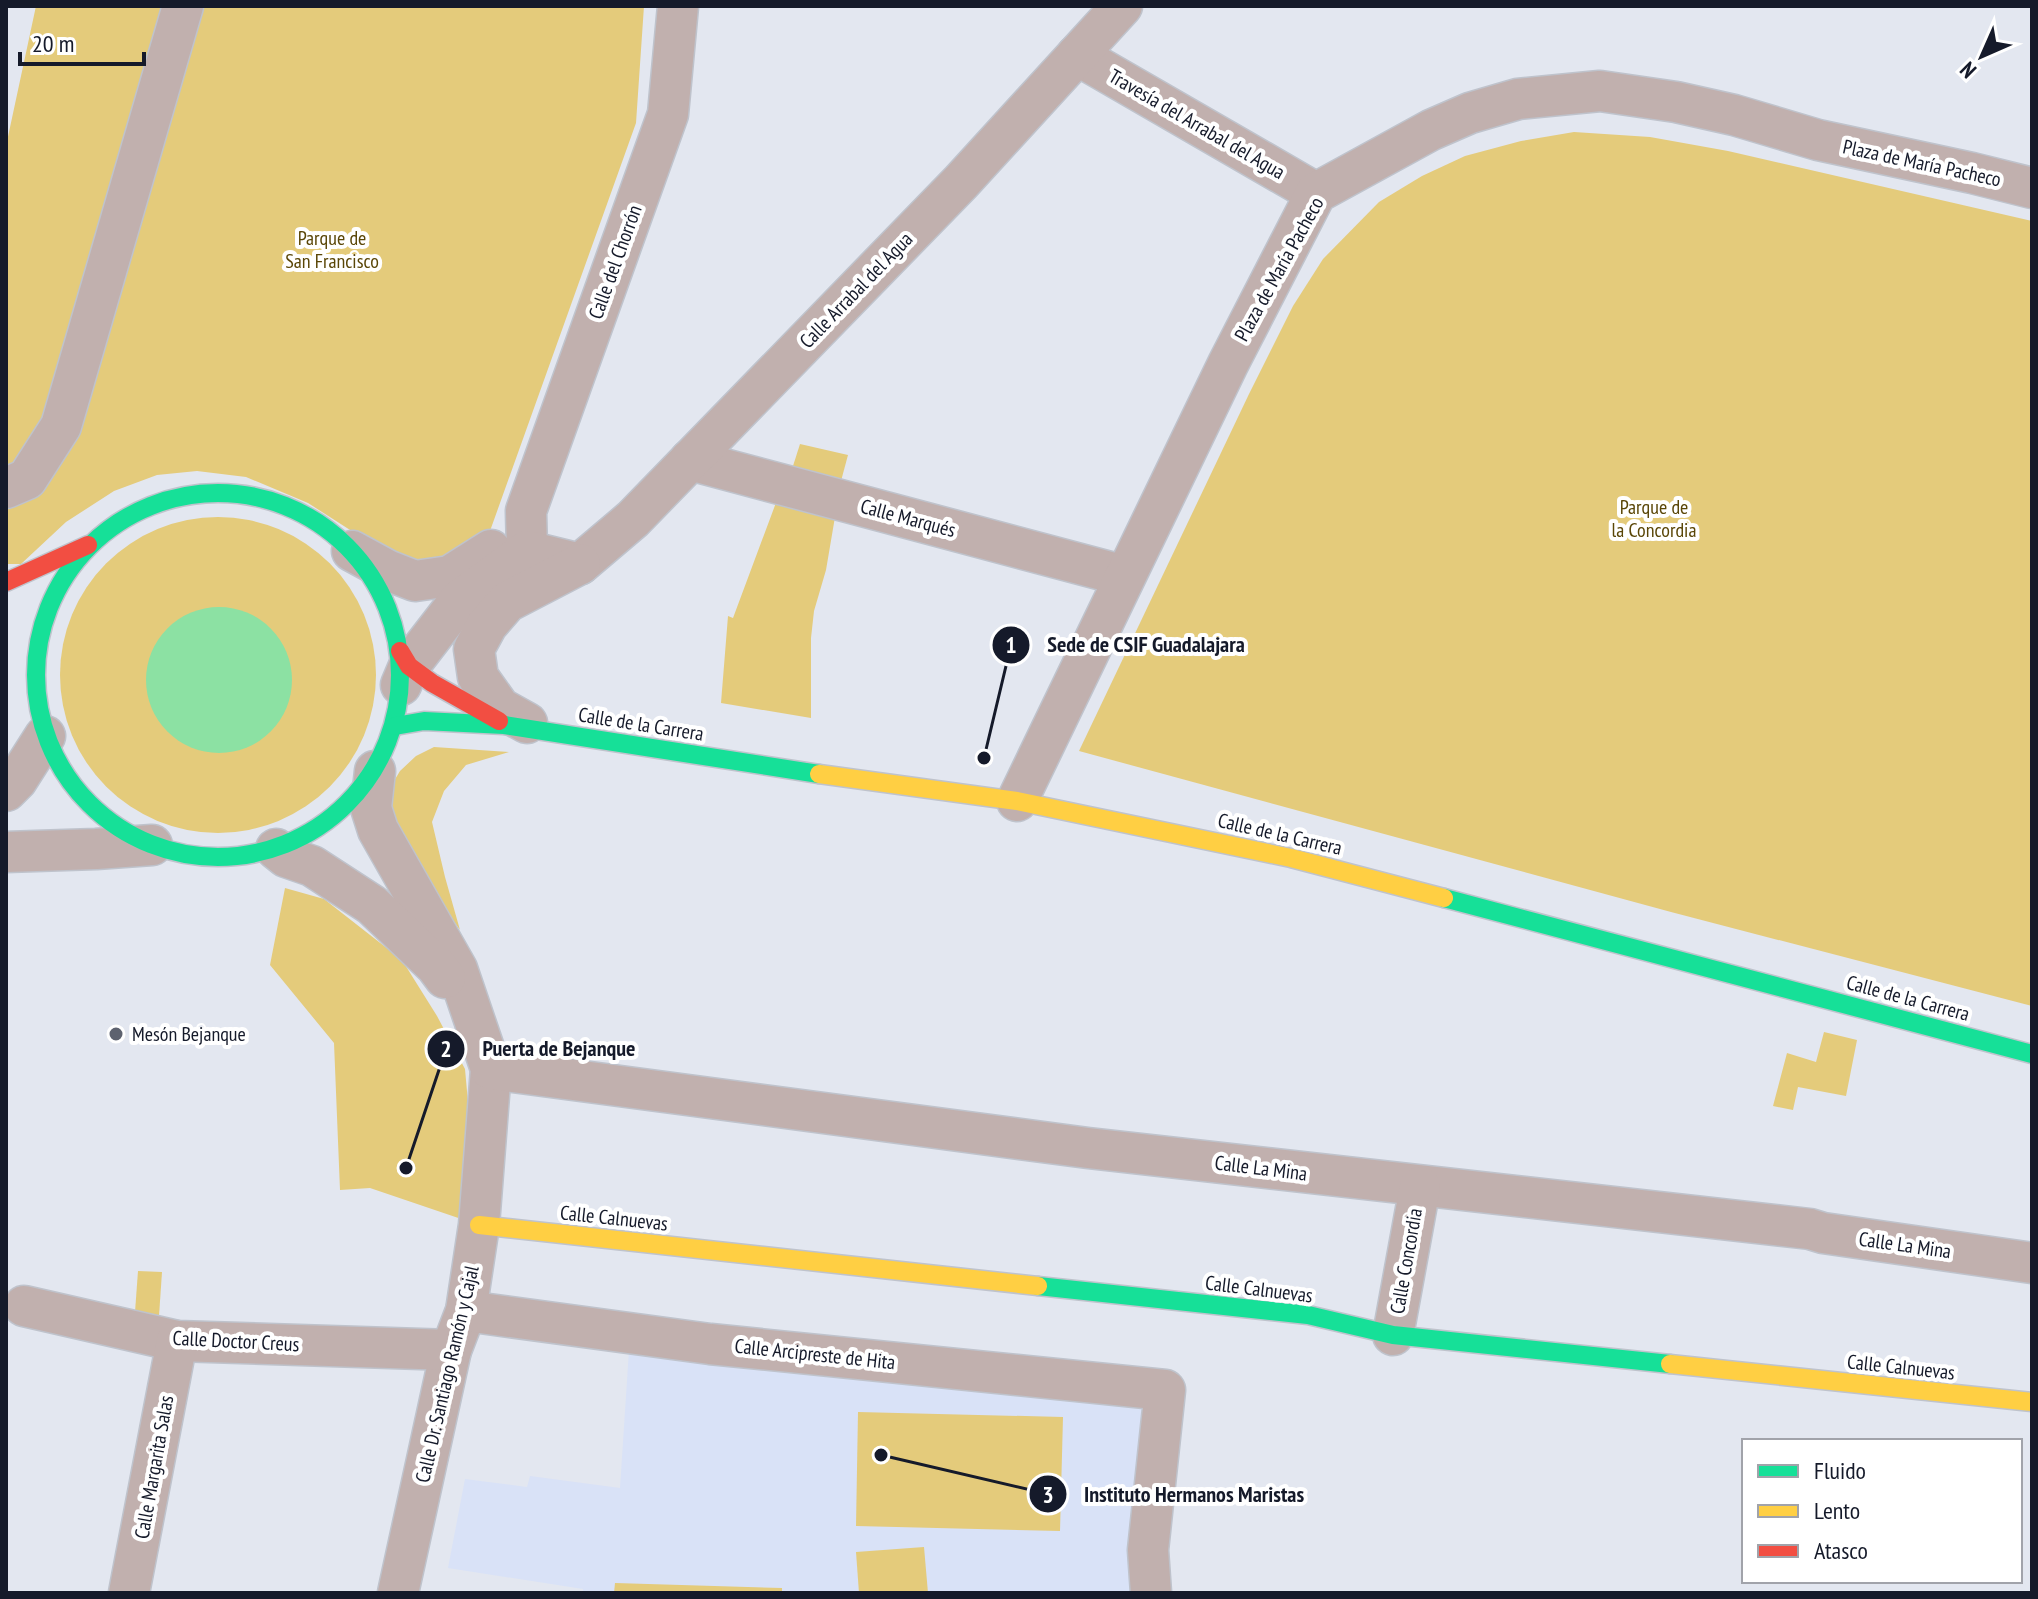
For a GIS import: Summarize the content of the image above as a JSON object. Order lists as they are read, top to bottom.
{
  "streets": {
    "street": [
      "Travesía del Arrabal del Agua",
      "Plaza de María Pacheco",
      "Calle del Chorrón",
      "Calle Arrabal del Agua",
      "Calle Marqués",
      "Calle de la Carrera",
      "Calle La Mina",
      "Calle Calnuevas",
      "Calle Concordia",
      "Calle Doctor Creus",
      "Calle Arcipreste de Hita",
      "Calle Dr. Santiago Ramón y Cajal",
      "Calle Margarita Salas"
    ]
  },
  "crossings": [
    ["Travesía del Arrabal del Agua", "Plaza de María Pacheco"],
    ["Travesía del Arrabal del Agua", "Calle Arrabal del Agua"],
    ["Plaza de María Pacheco", "Calle Marqués"],
    ["Plaza de María Pacheco", "Calle de la Carrera"],
    ["Calle Arrabal del Agua", "Calle Marqués"],
    ["Calle Arrabal del Agua", "Calle de la Carrera"],
    ["Calle La Mina", "Calle Concordia"],
    ["Calle La Mina", "Calle Dr. Santiago Ramón y Cajal"],
    ["Calle Calnuevas", "Calle Concordia"],
    ["Calle Calnuevas", "Calle Dr. Santiago Ramón y Cajal"],
    ["Calle Doctor Creus", "Calle Dr. Santiago Ramón y Cajal"],
    ["Calle Doctor Creus", "Calle Margarita Salas"],
    ["Calle Arcipreste de Hita", "Calle Dr. Santiago Ramón y Cajal"]
  ],
  "parks": ["Parque de San Francisco", "Parque de la Concordia"],
  "places": [
    "Sede de CSIF Guadalajara",
    "Mesón Bejanque",
    "Puerta de Bejanque",
    "Instituto Hermanos Maristas"
  ],
  "legend": ["Fluido", "Lento", "Atasco"],
  "scale_bar": "20 m",
  "north": "bottom left"
}
